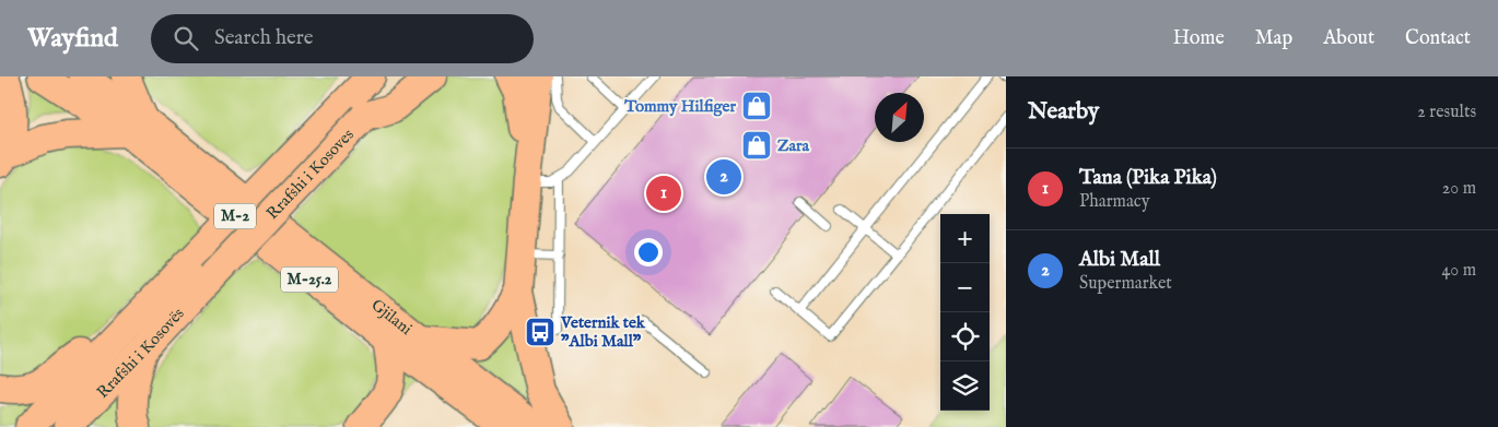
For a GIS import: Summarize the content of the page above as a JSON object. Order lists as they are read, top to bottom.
{
  "streets": {
    "highway": ["Rrafshi i Kosoves", "M-2", "Rrafshi i Kosovës"],
    "main road": ["M-25.2", "Gjilani"]
  },
  "crossings": [
    ["Rrafshi i Kosoves", "M-2"],
    ["Rrafshi i Kosoves", "M-25.2"],
    ["Rrafshi i Kosoves", "Gjilani"],
    ["Rrafshi i Kosoves", "Rrafshi i Kosovës"],
    ["M-25.2", "Gjilani"]
  ],
  "places": {
    "shop": ["Tommy Hilfiger", "Zara"],
    "bus stop": ["Veternik tek \"Albi Mall\""]
  },
  "north": "top right",
  "page": {
    "header": "Wayfind",
    "search": "Search here",
    "nav": [
      "Home",
      "Map",
      "About",
      "Contact"
    ],
    "heading": ["Nearby", "2 results"],
    "list": [
      {
        "mark": "1",
        "name": "Tana (Pika Pika)",
        "note": "Pharmacy",
        "value": "20 m"
      },
      {
        "mark": "2",
        "name": "Albi Mall",
        "note": "Supermarket",
        "value": "40 m"
      }
    ],
    "pins": ["2", "1"],
    "map_buttons": ["+", "−"]
  }
}
